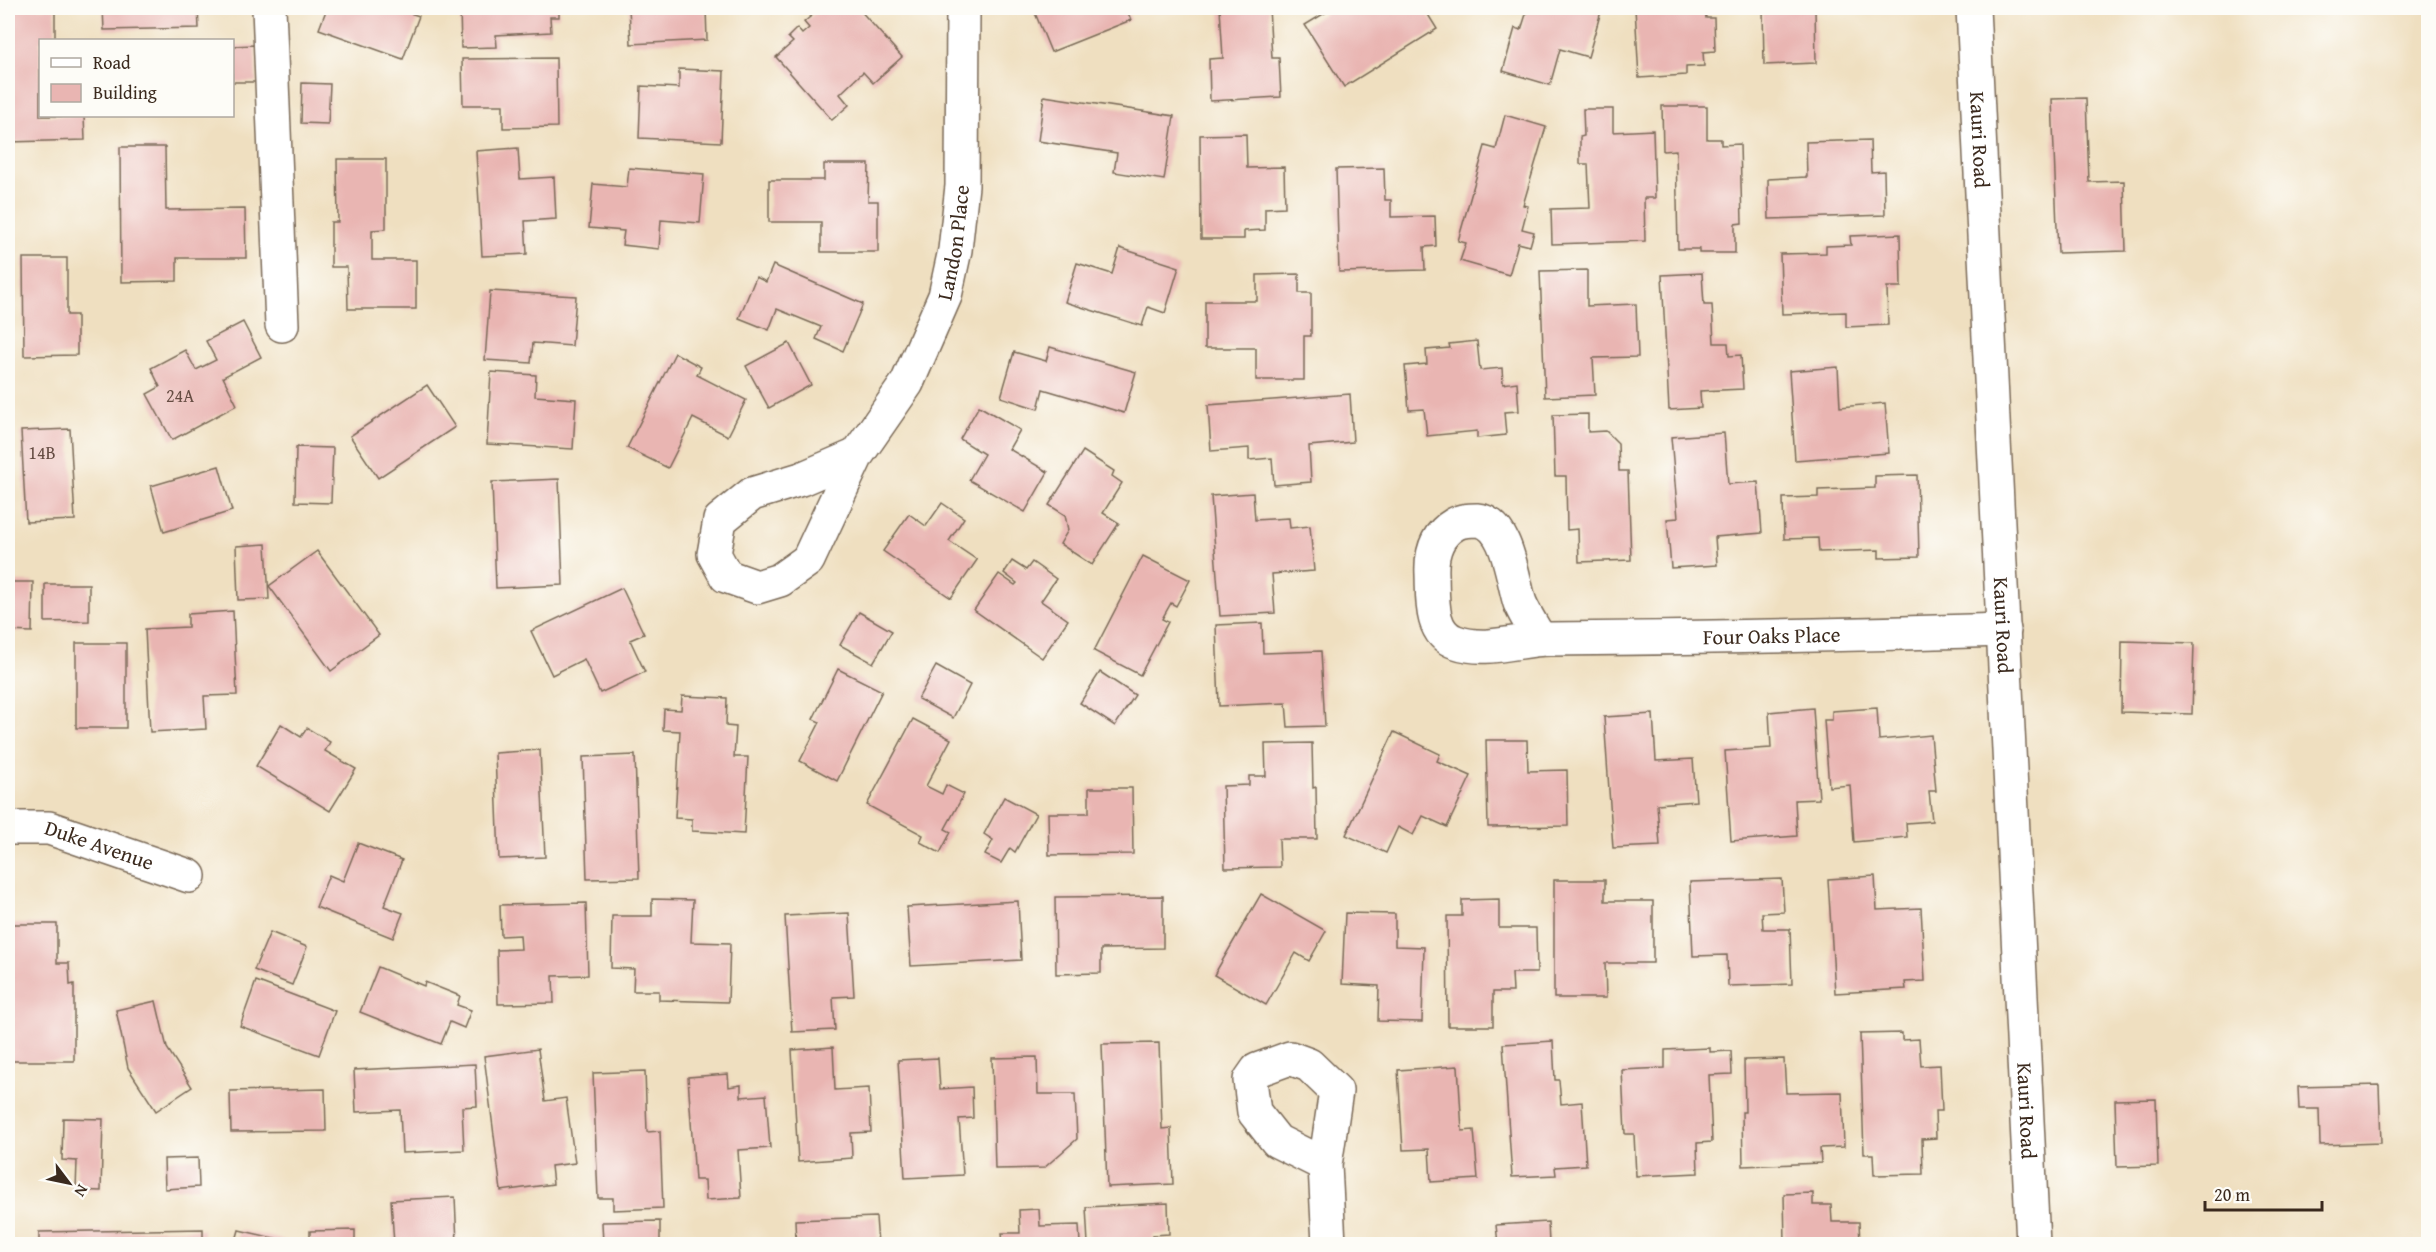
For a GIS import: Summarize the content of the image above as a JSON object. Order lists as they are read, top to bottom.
{
  "streets": {
    "street": [
      "Kauri Road",
      "Landon Place",
      "Four Oaks Place",
      "Duke Avenue"
    ]
  },
  "crossings": [
    ["Kauri Road", "Four Oaks Place"]
  ],
  "house_numbers": ["24A", "14B"],
  "legend": ["Road", "Building"],
  "scale_bar": "20 m",
  "north": "bottom right"
}
